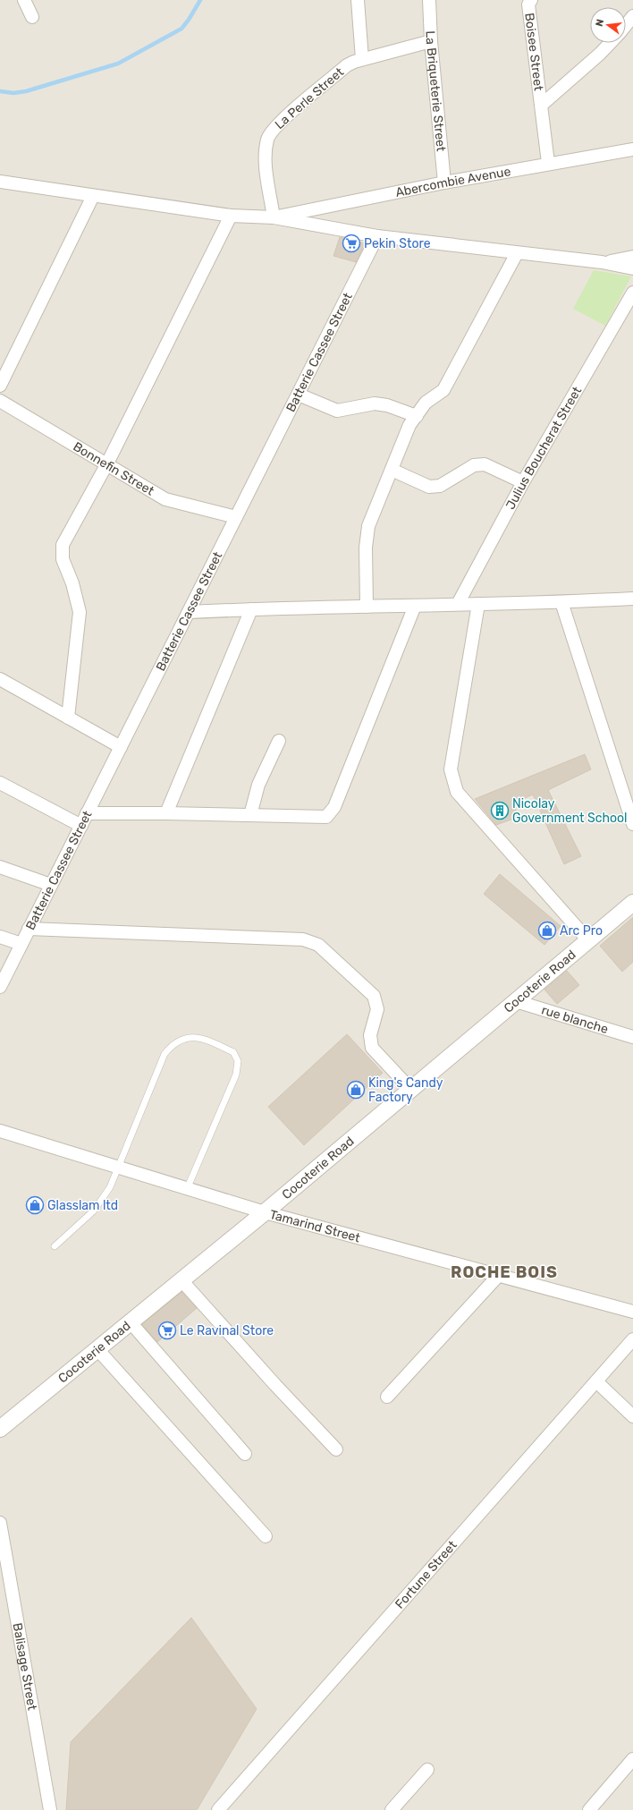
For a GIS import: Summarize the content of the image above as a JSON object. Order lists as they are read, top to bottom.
{
  "streets": {
    "street": [
      "Boisee Street",
      "La Briqueterie Street",
      "La Perle Street",
      "Abercombie Avenue",
      "Batterie Cassee Street",
      "Julius Boucherat Street",
      "Bonnefin Street",
      "Cocoterie Road",
      "rue blanche",
      "Tamarind Street",
      "Fortune Street",
      "Balisage Street"
    ]
  },
  "crossings": [
    ["Boisee Street", "Abercombie Avenue"],
    ["La Briqueterie Street", "La Perle Street"],
    ["La Briqueterie Street", "Abercombie Avenue"],
    ["La Perle Street", "Abercombie Avenue"],
    ["Batterie Cassee Street", "Bonnefin Street"],
    ["Cocoterie Road", "rue blanche"],
    ["Cocoterie Road", "Tamarind Street"]
  ],
  "districts": ["ROCHE BOIS"],
  "places": {
    "supermarket": ["Pekin Store", "Le Ravinal Store"],
    "building": ["Nicolay Government School"],
    "shop": ["Arc Pro", "King's Candy Factory", "Glasslam ltd"]
  },
  "north": "left"
}
